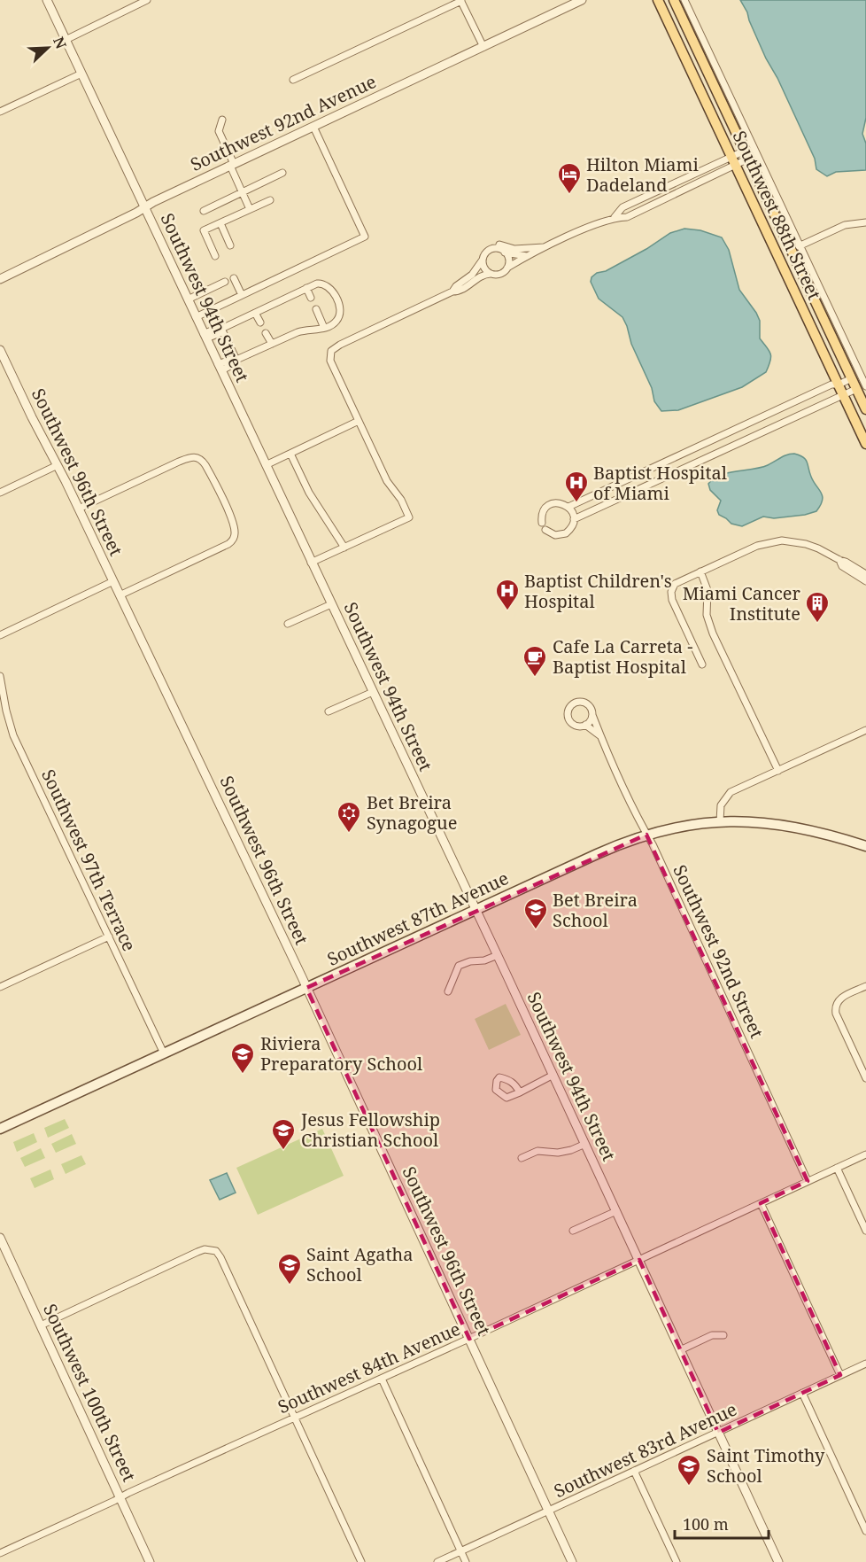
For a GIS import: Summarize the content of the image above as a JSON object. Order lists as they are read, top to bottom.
{
  "streets": {
    "main road": ["Southwest 88th Street", "Southwest 87th Avenue"],
    "street": [
      "Southwest 92nd Avenue",
      "Southwest 94th Street",
      "Southwest 96th Street",
      "Southwest 97th Terrace",
      "Southwest 92nd Street",
      "Southwest 84th Avenue",
      "Southwest 100th Street",
      "Southwest 83rd Avenue"
    ]
  },
  "crossings": [
    ["Southwest 92nd Avenue", "Southwest 94th Street"],
    ["Southwest 94th Street", "Southwest 87th Avenue"],
    ["Southwest 94th Street", "Southwest 84th Avenue"],
    ["Southwest 94th Street", "Southwest 83rd Avenue"],
    ["Southwest 96th Street", "Southwest 87th Avenue"],
    ["Southwest 96th Street", "Southwest 84th Avenue"],
    ["Southwest 96th Street", "Southwest 83rd Avenue"],
    ["Southwest 97th Terrace", "Southwest 87th Avenue"],
    ["Southwest 87th Avenue", "Southwest 92nd Street"],
    ["Southwest 92nd Street", "Southwest 84th Avenue"],
    ["Southwest 84th Avenue", "Southwest 100th Street"]
  ],
  "places": {
    "hotel": ["Hilton Miami Dadeland"],
    "hospital": ["Baptist Hospital of Miami", "Baptist Children's Hospital"],
    "building": ["Miami Cancer Institute"],
    "cafe": ["Cafe La Carreta - Baptist Hospital"],
    "synagogue": ["Bet Breira Synagogue"],
    "school or university": [
      "Bet Breira School",
      "Riviera Preparatory School",
      "Jesus Fellowship Christian School",
      "Saint Agatha School",
      "Saint Timothy School"
    ]
  },
  "scale_bar": "100 m",
  "north": "top right"
}
